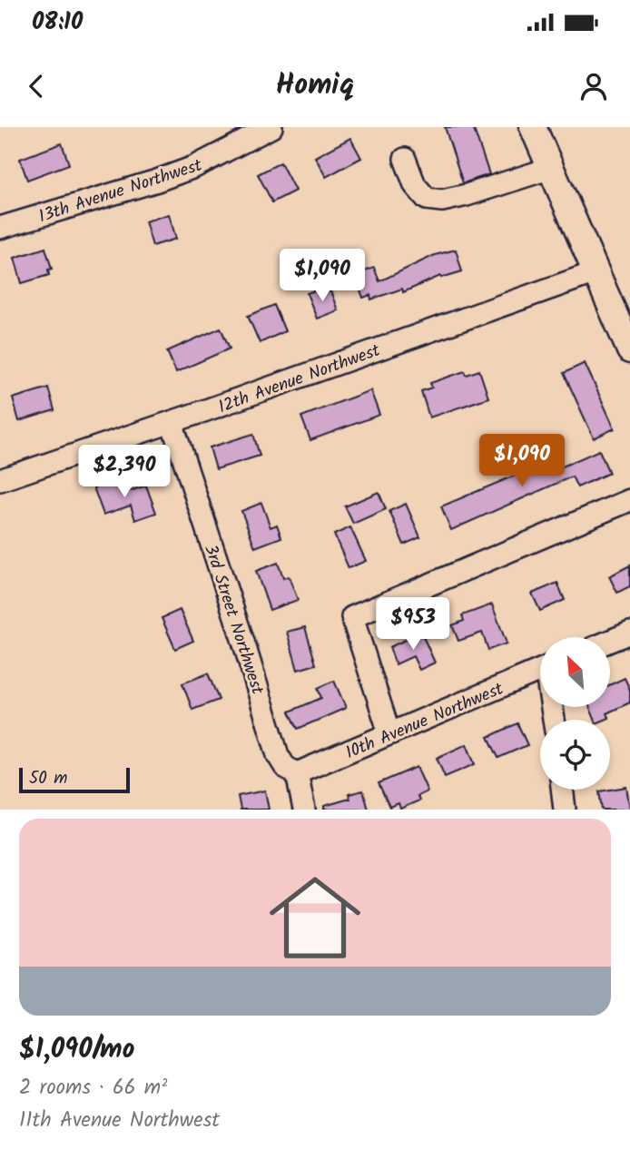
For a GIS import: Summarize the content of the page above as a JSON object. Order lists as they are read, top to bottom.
{
  "streets": {
    "street": [
      "13th Avenue Northwest",
      "12th Avenue Northwest",
      "3rd Street Northwest",
      "10th Avenue Northwest"
    ]
  },
  "crossings": [
    ["12th Avenue Northwest", "3rd Street Northwest"],
    ["3rd Street Northwest", "10th Avenue Northwest"]
  ],
  "scale_bar": "50 m",
  "north": "top left",
  "page": {
    "status": "08:10",
    "header": "Homiq",
    "price": [
      "$1,090",
      "$1,090",
      "$2,390",
      "$953"
    ],
    "scale": "50 m",
    "list": [
      {
        "name": "$1,090/mo",
        "note": "2 rooms · 66 m² · 11th Avenue Northwest"
      }
    ]
  }
}
